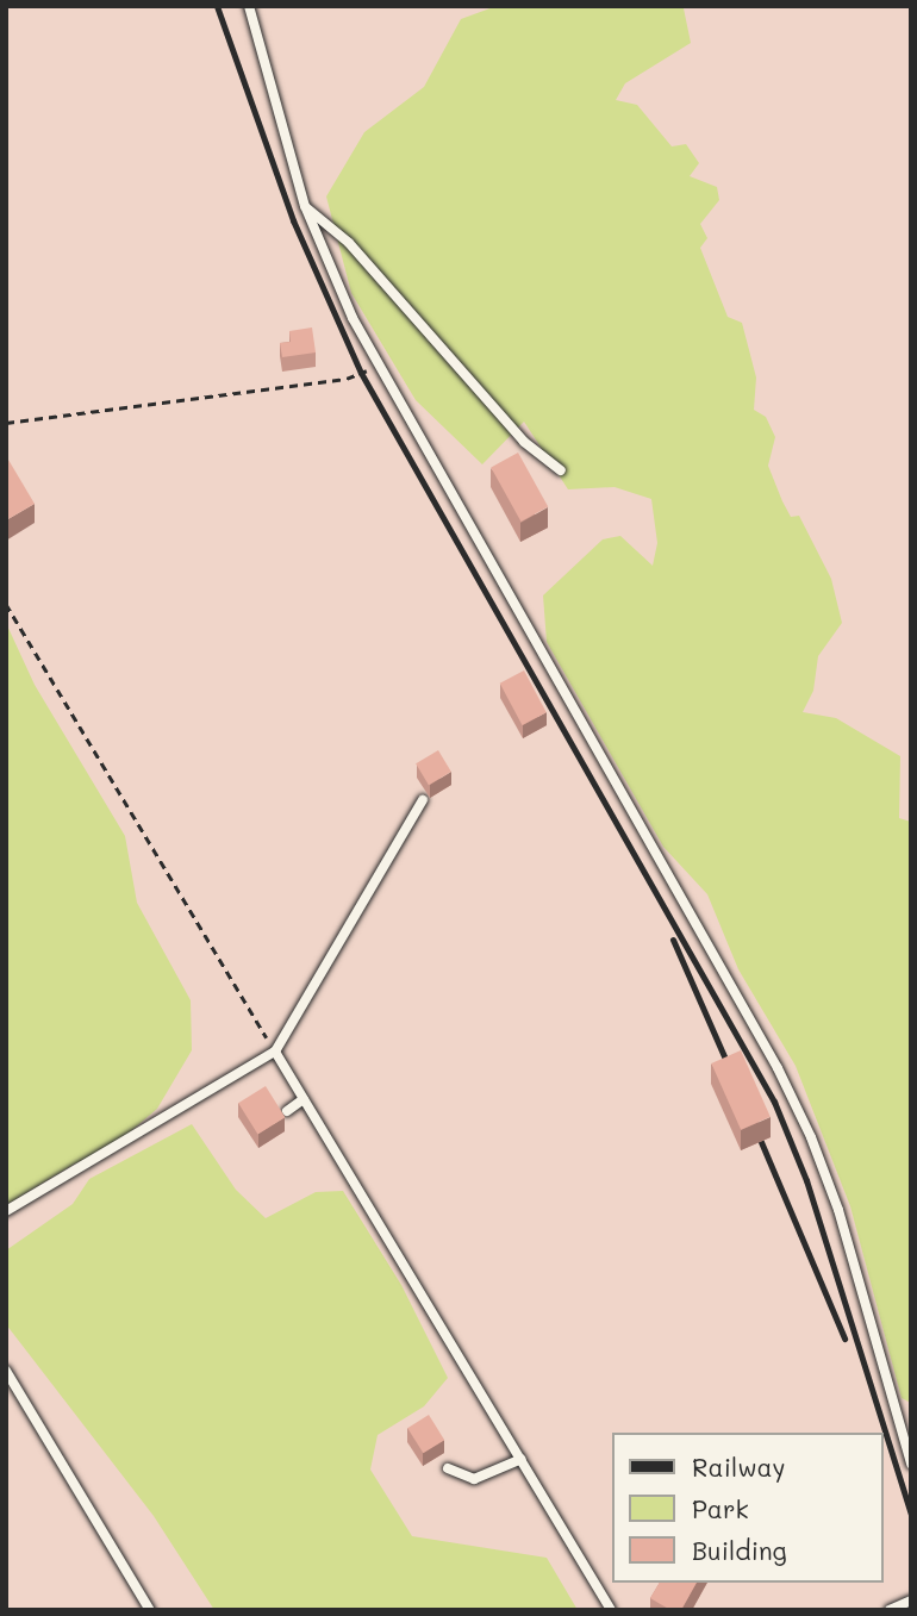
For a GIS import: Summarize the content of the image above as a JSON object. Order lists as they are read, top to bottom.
{
  "legend": ["Railway", "Park", "Building"]
}
